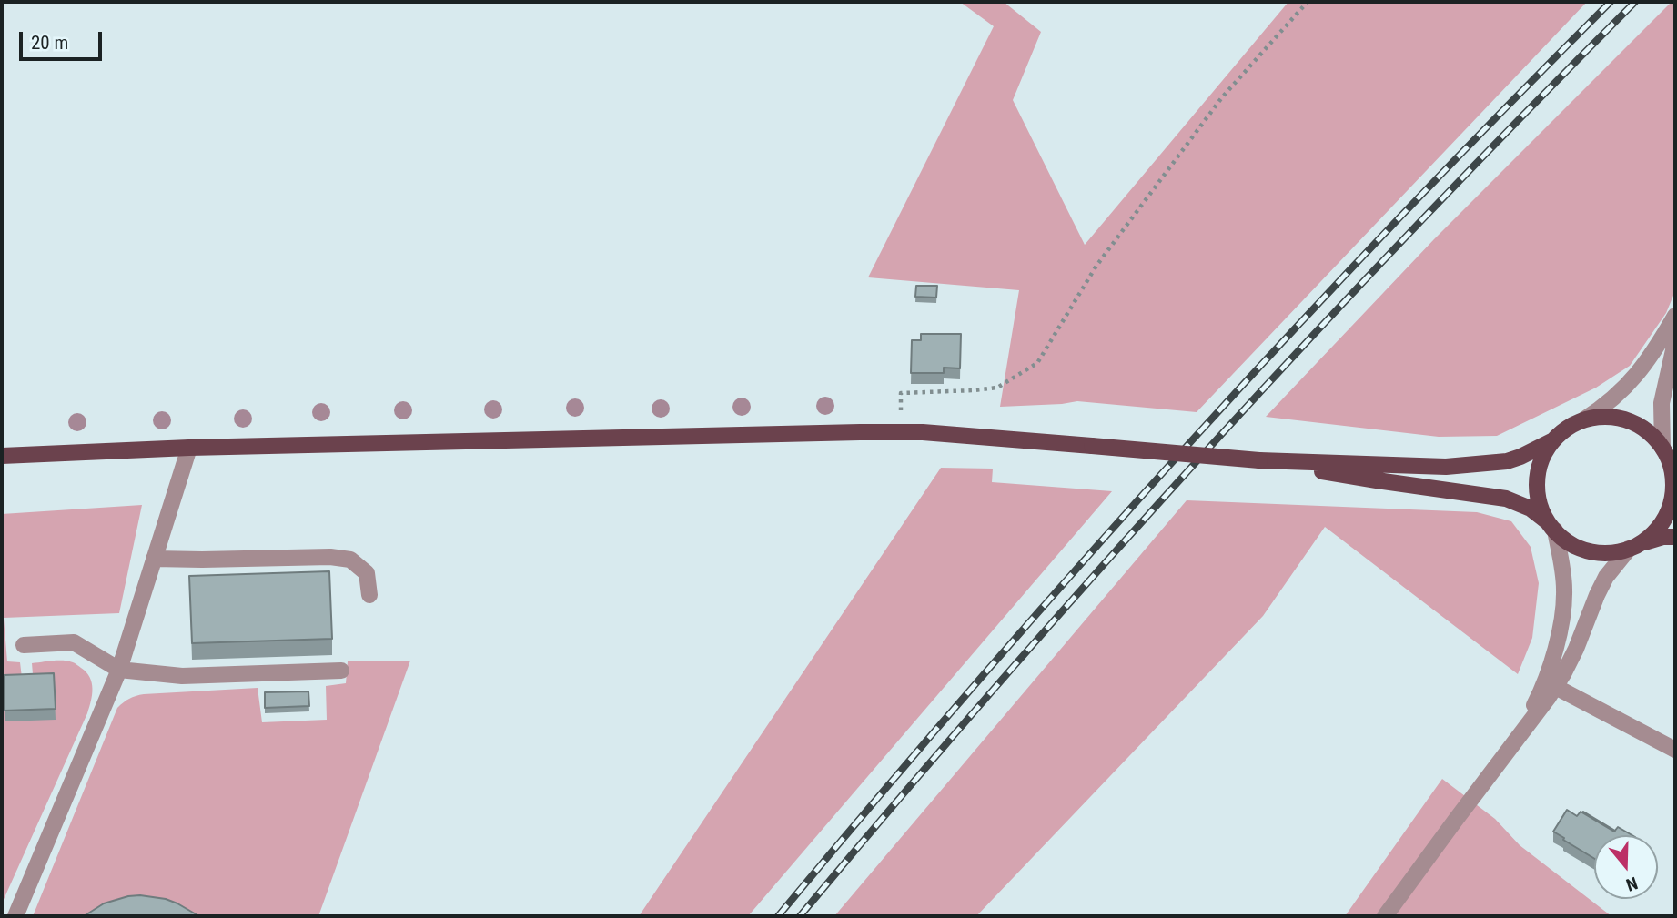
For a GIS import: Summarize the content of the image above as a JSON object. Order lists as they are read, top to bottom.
{
  "scale_bar": "20 m",
  "north": "bottom"
}
